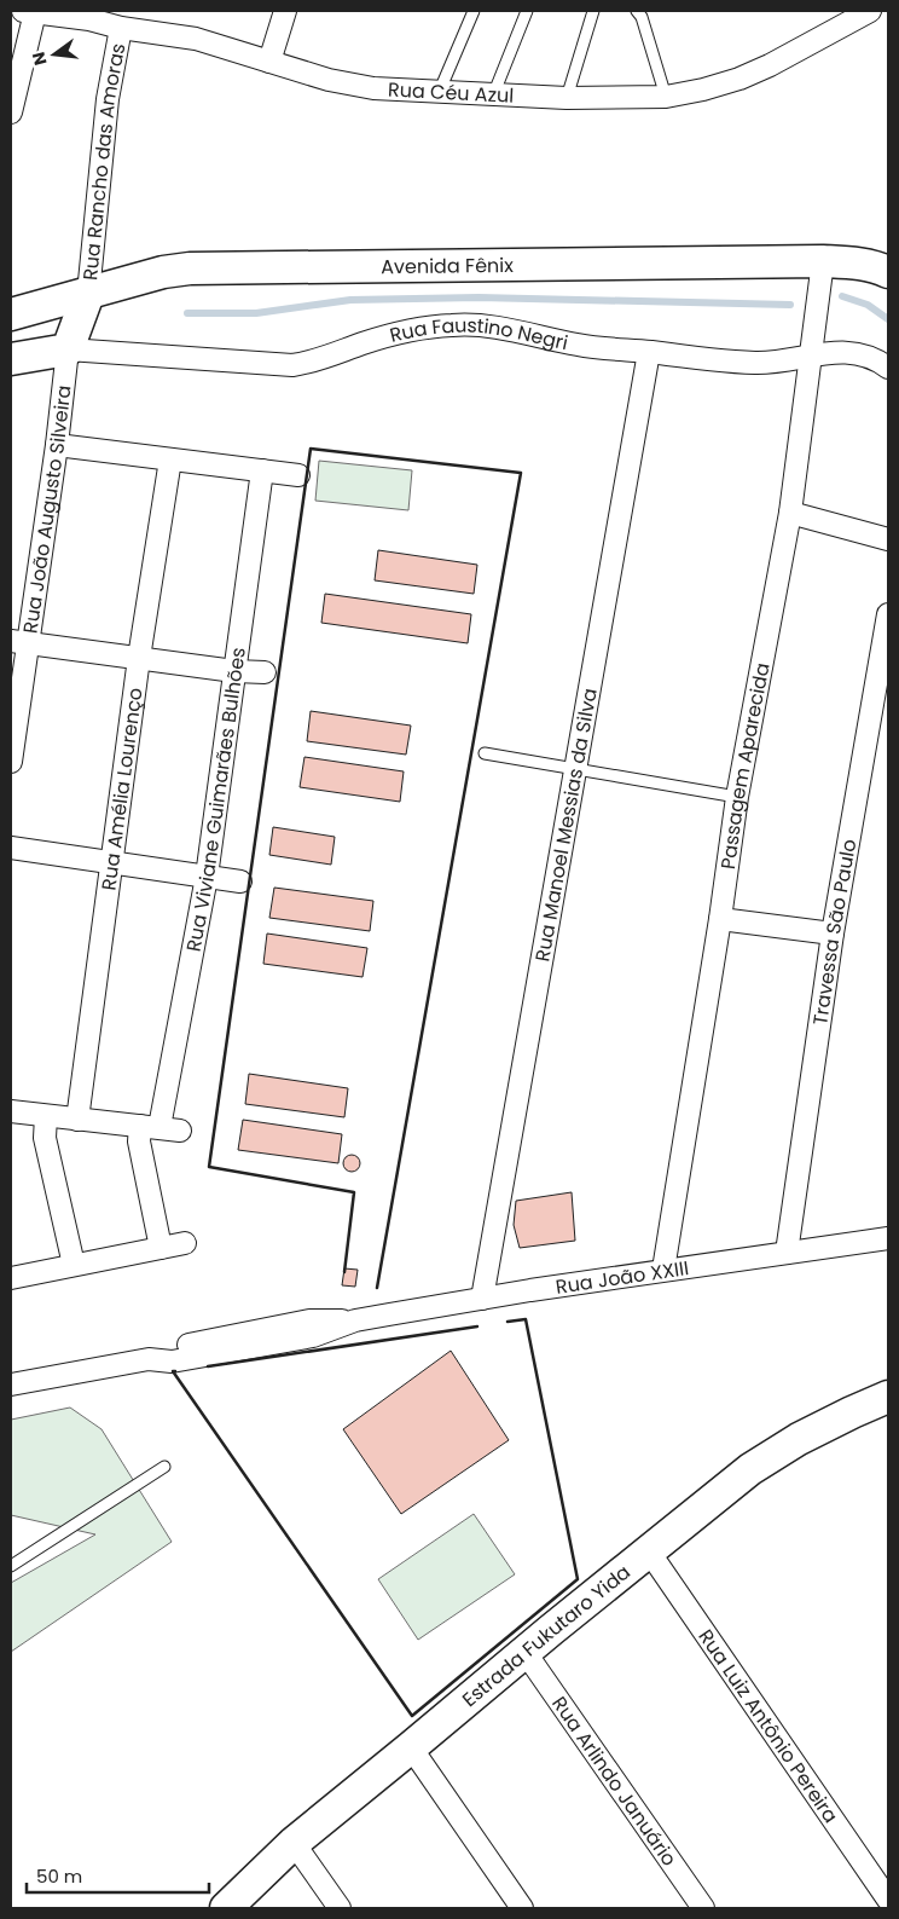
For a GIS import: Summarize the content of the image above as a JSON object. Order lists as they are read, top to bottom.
{
  "streets": {
    "street": [
      "Rua Céu Azul",
      "Rua Rancho das Amoras",
      "Avenida Fênix",
      "Rua Faustino Negri",
      "Rua João Augusto Silveira",
      "Passagem Aparecida",
      "Rua Amélia Lourenço",
      "Rua Viviane Guimarães Bulhões",
      "Rua Manoel Messias da Silva",
      "Travessa São Paulo",
      "Rua João XXIII",
      "Estrada Fukutaro Yida",
      "Rua Luiz Antônio Pereira",
      "Rua Arlindo Januário"
    ]
  },
  "crossings": [
    ["Rua Céu Azul", "Rua Rancho das Amoras"],
    ["Rua Rancho das Amoras", "Avenida Fênix"],
    ["Rua Rancho das Amoras", "Rua João Augusto Silveira"],
    ["Avenida Fênix", "Rua João Augusto Silveira"],
    ["Avenida Fênix", "Passagem Aparecida"],
    ["Rua Faustino Negri", "Rua João Augusto Silveira"],
    ["Rua Faustino Negri", "Passagem Aparecida"],
    ["Rua Faustino Negri", "Rua Manoel Messias da Silva"],
    ["Passagem Aparecida", "Rua João XXIII"],
    ["Rua Manoel Messias da Silva", "Rua João XXIII"],
    ["Travessa São Paulo", "Rua João XXIII"],
    ["Estrada Fukutaro Yida", "Rua Luiz Antônio Pereira"],
    ["Estrada Fukutaro Yida", "Rua Arlindo Januário"]
  ],
  "scale_bar": "50 m",
  "north": "left"
}
